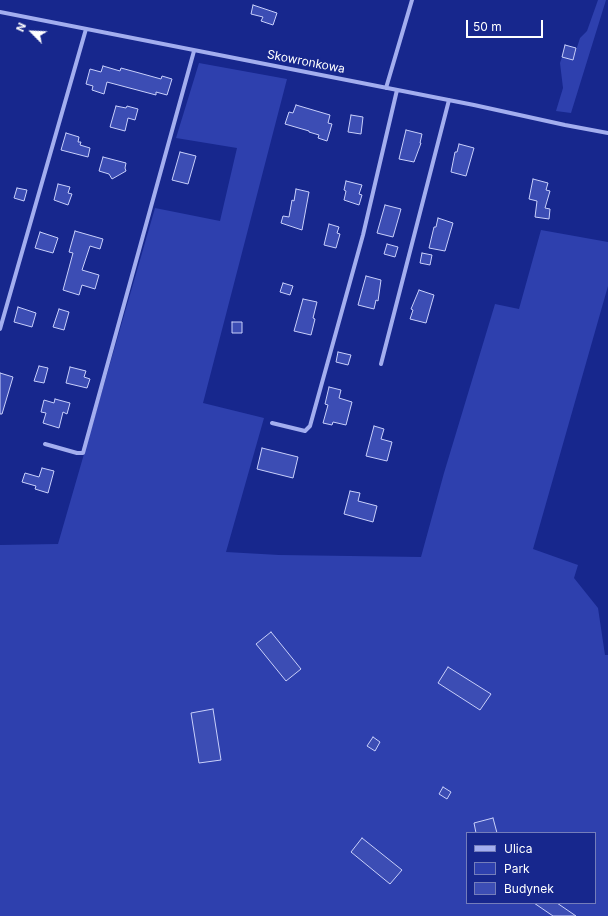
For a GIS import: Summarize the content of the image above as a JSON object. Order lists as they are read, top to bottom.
{
  "streets": {
    "street": ["Skowronkowa"]
  },
  "legend": ["Ulica", "Park", "Budynek"],
  "scale_bar": "50 m",
  "north": "top left"
}
